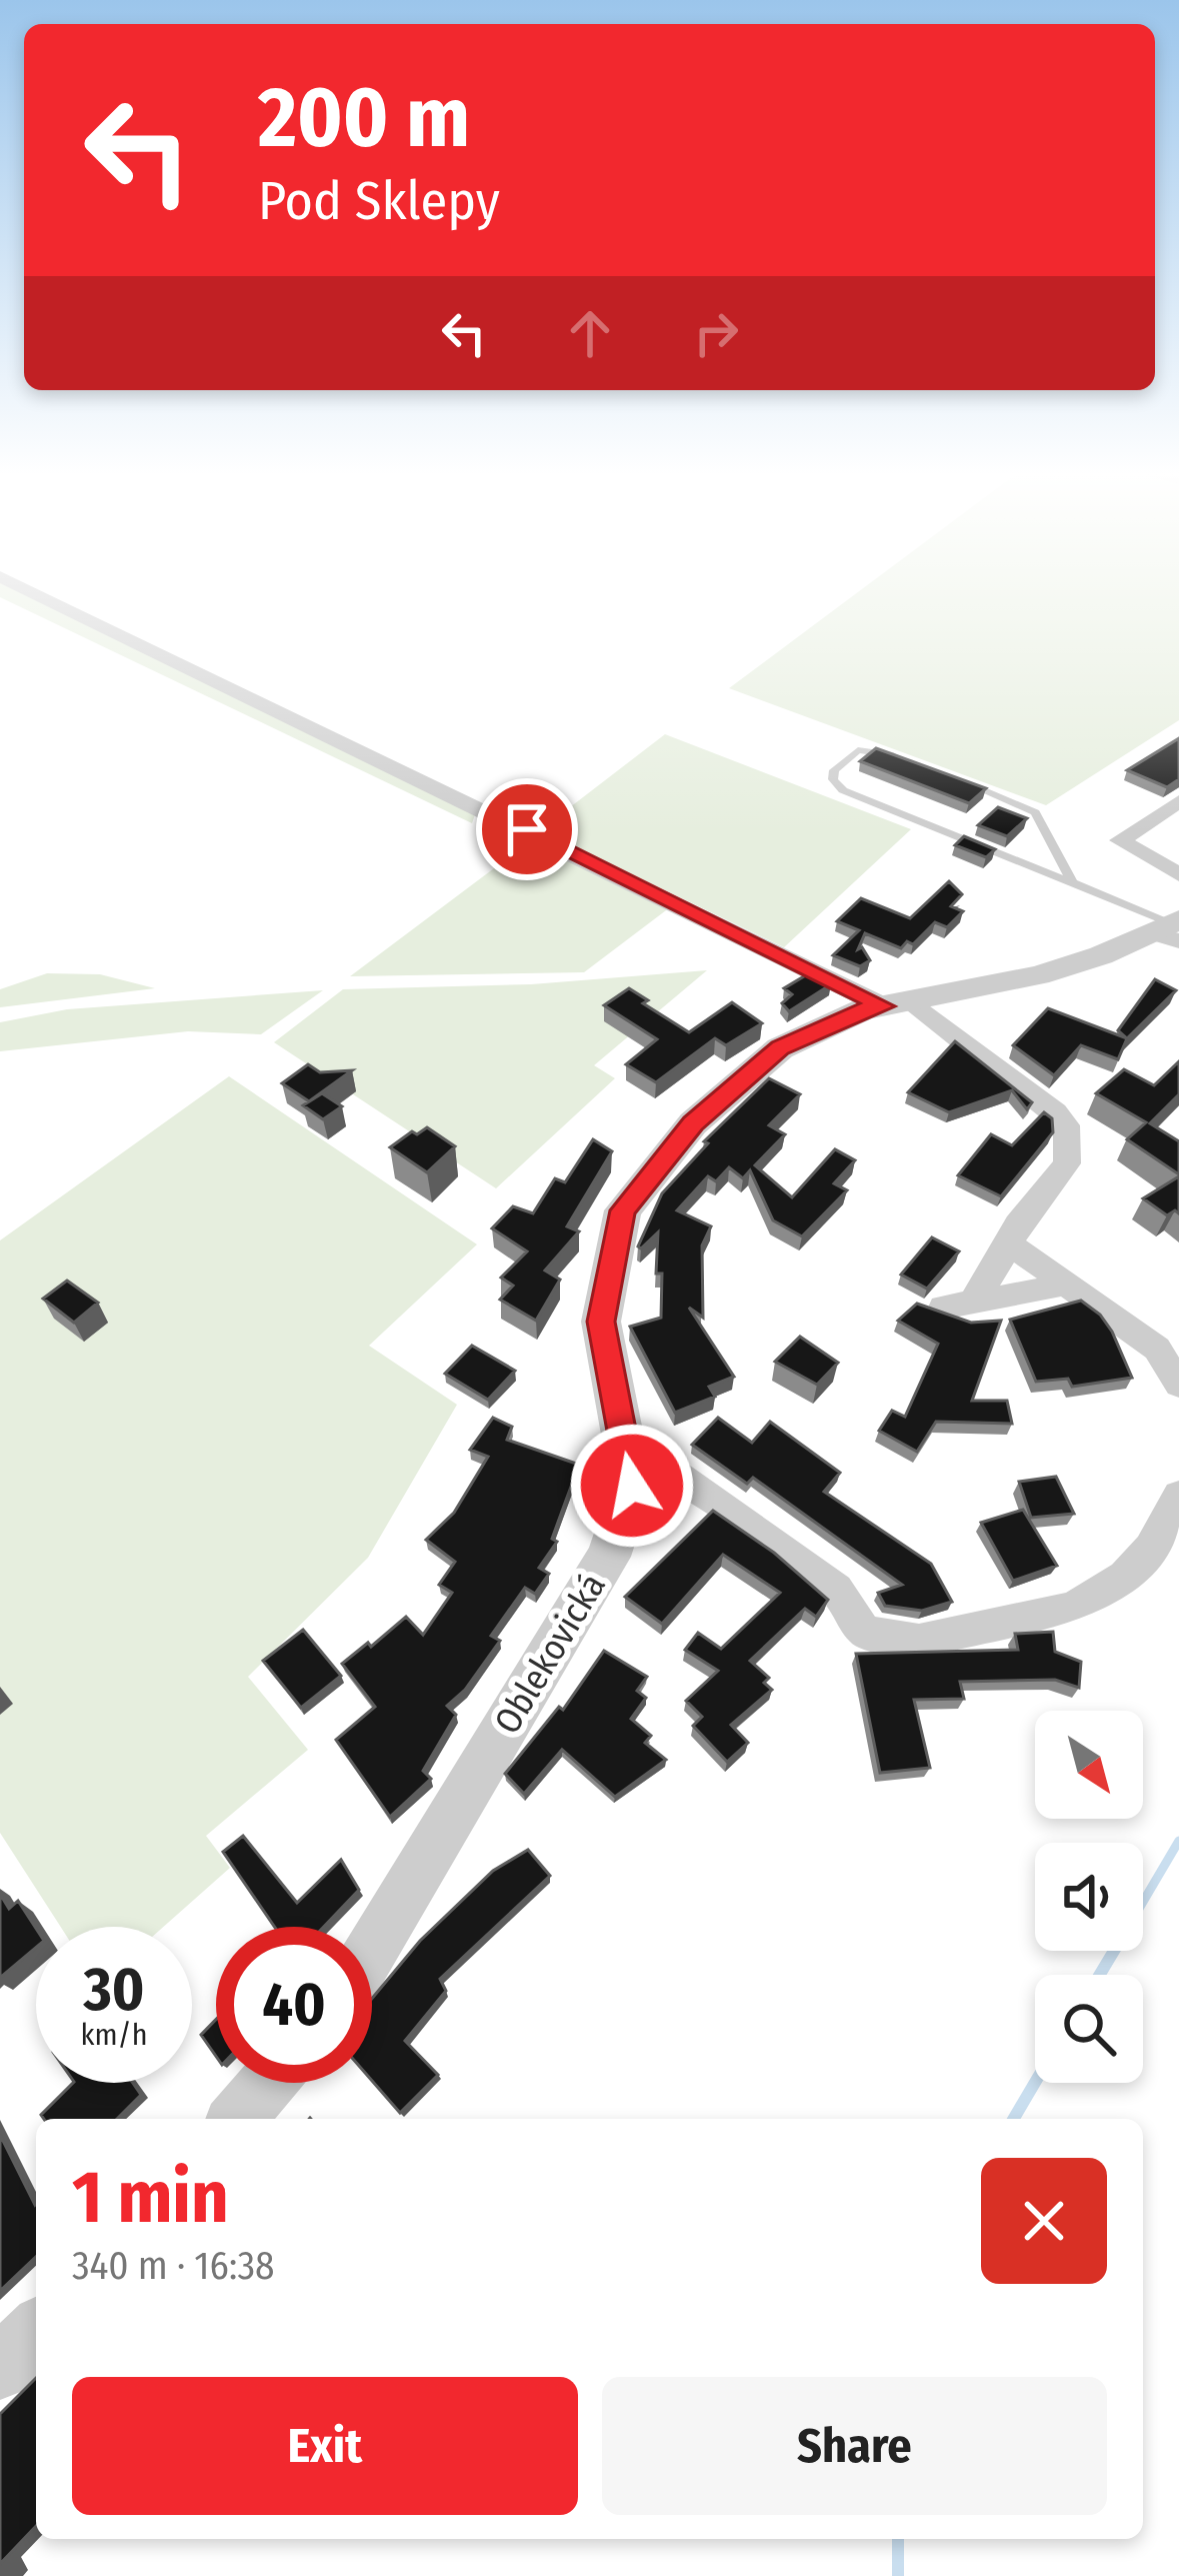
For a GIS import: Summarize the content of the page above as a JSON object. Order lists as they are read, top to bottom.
{
  "streets": {
    "street": ["Oblekovická"]
  },
  "north": "bottom right",
  "page": {
    "turn": ["200 m", "Pod Sklepy"],
    "speed": "30 km/h",
    "limit": "40",
    "heading": ["1 min", "340 m · 16:38"],
    "buttons": ["Exit", "Share"]
  }
}
